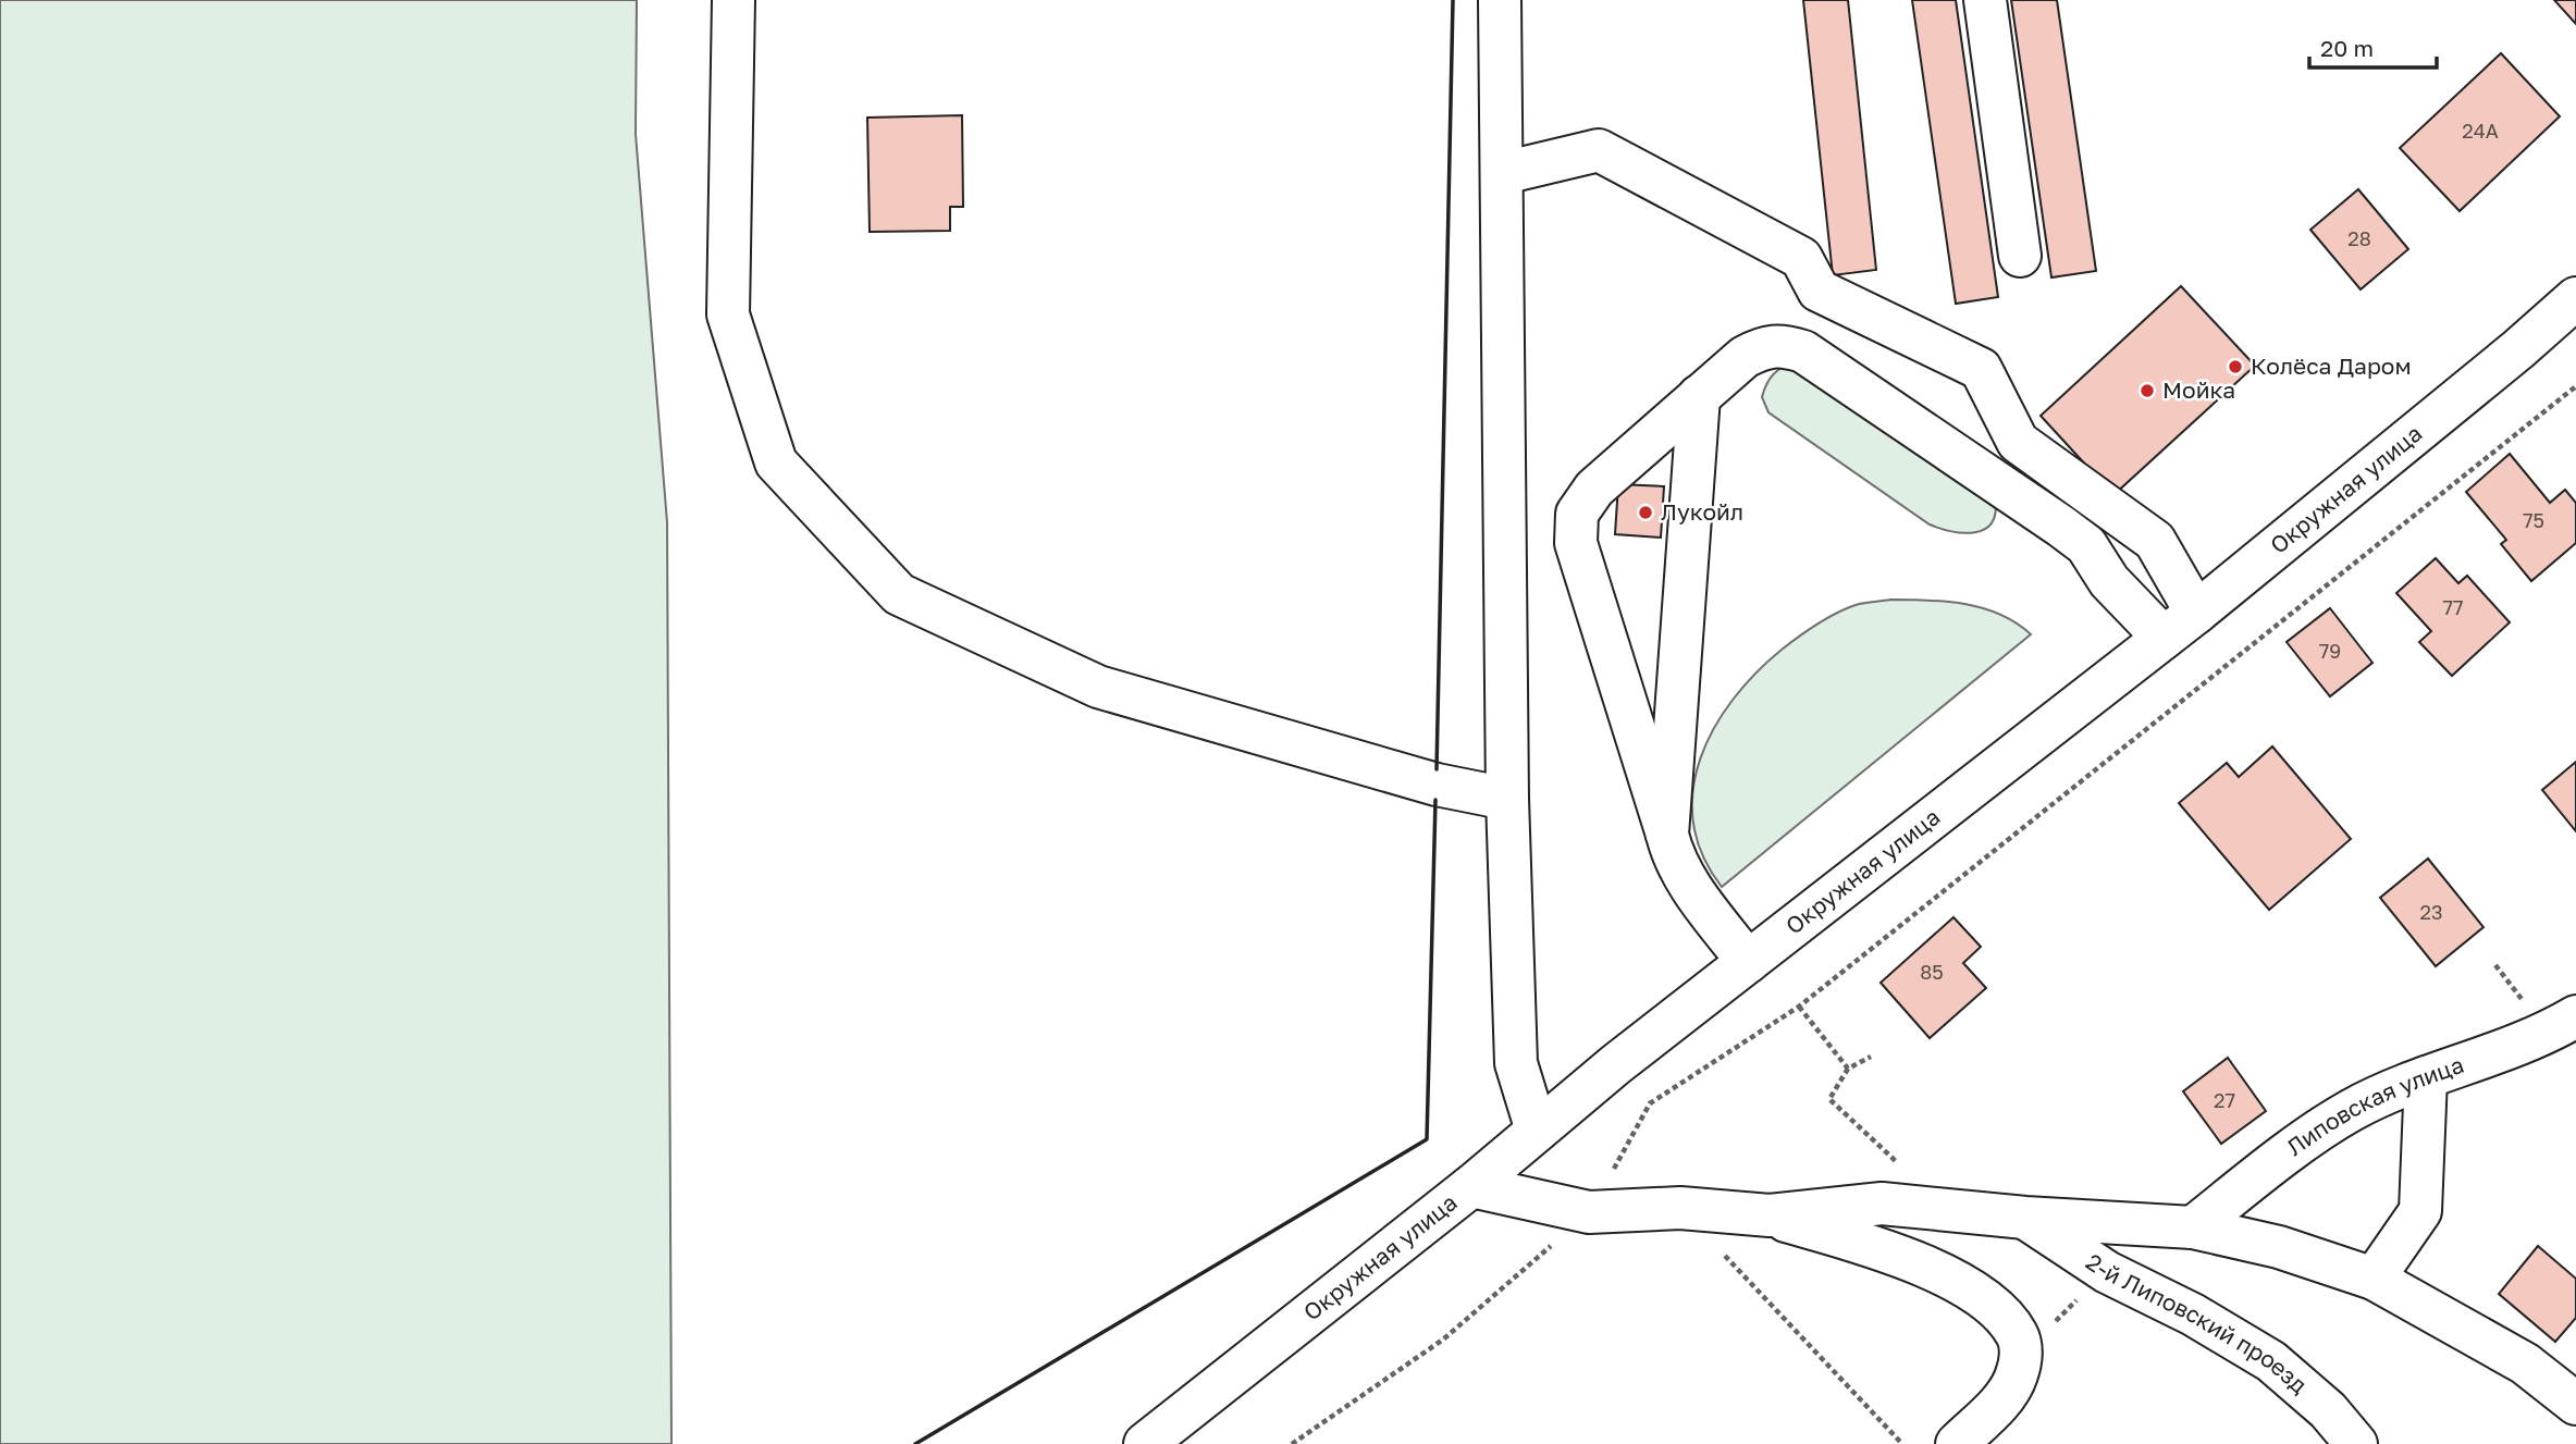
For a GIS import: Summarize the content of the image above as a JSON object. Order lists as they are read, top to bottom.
{
  "streets": {
    "street": ["Окружная улица", "Липовская улица", "2-й Липовский проезд"]
  },
  "places": ["Колёса Даром", "Мойка", "Лукойл"],
  "house_numbers": [
    "24А",
    "28",
    "75",
    "77",
    "79",
    "23",
    "85",
    "27"
  ],
  "scale_bar": "20 m"
}
